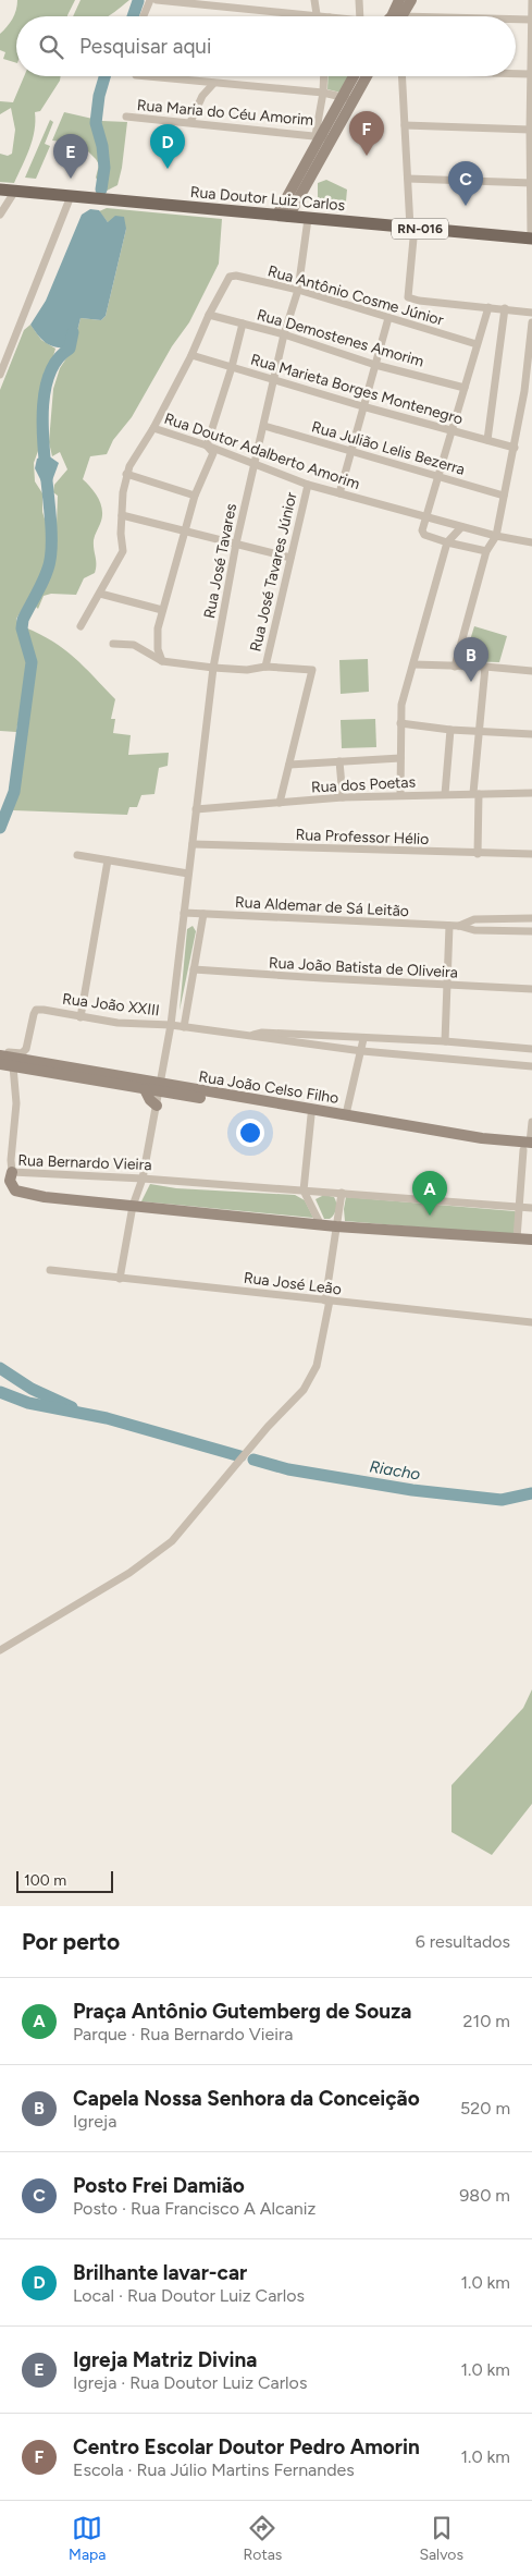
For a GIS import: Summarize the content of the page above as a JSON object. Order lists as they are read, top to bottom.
{
  "streets": {
    "main road": [
      "Rua Doutor Luiz Carlos",
      "RN-016",
      "Rua João Celso Filho",
      "Rua Bernardo Vieira"
    ],
    "street": [
      "Rua Maria do Céu Amorim",
      "Rua Antônio Cosme Júnior",
      "Rua Demostenes Amorim",
      "Rua Marieta Borges Montenegro",
      "Rua Julião Lelis Bezerra",
      "Rua Doutor Adalberto Amorim",
      "Rua José Tavares",
      "Rua José Tavares Júnior",
      "Rua dos Poetas",
      "Rua Professor Hélio",
      "Rua Aldemar de Sá Leitão",
      "Rua João Batista de Oliveira",
      "Rua João XXIII",
      "Rua José Leão"
    ]
  },
  "crossings": [
    ["Rua Doutor Luiz Carlos", "Rua José Tavares"],
    ["Rua Antônio Cosme Júnior", "Rua Demostenes Amorim"],
    ["Rua Antônio Cosme Júnior", "Rua José Tavares"],
    ["Rua Demostenes Amorim", "Rua José Tavares"],
    ["Rua Marieta Borges Montenegro", "Rua José Tavares"],
    ["Rua Julião Lelis Bezerra", "Rua José Tavares"],
    ["Rua Doutor Adalberto Amorim", "Rua José Tavares"],
    ["Rua Doutor Adalberto Amorim", "Rua José Tavares Júnior"],
    ["Rua José Tavares", "Rua dos Poetas"],
    ["Rua José Tavares", "Rua Professor Hélio"],
    ["Rua José Tavares", "Rua Aldemar de Sá Leitão"],
    ["Rua José Tavares", "Rua João XXIII"],
    ["Rua José Tavares", "Rua João Celso Filho"],
    ["Rua José Tavares", "Rua Bernardo Vieira"],
    ["Rua José Tavares", "Rua José Leão"]
  ],
  "water": ["Riacho"],
  "scale_bar": "100 m",
  "page": {
    "search": "Pesquisar aqui",
    "pins": [
      "F",
      "D",
      "E",
      "C",
      "B",
      "A"
    ],
    "scale": "100 m",
    "heading": ["Por perto", "6 resultados"],
    "list": [
      {
        "mark": "A",
        "name": "Praça Antônio Gutemberg de Souza",
        "note": "Parque · Rua Bernardo Vieira",
        "value": "210 m"
      },
      {
        "mark": "B",
        "name": "Capela Nossa Senhora da Conceição",
        "note": "Igreja",
        "value": "520 m"
      },
      {
        "mark": "C",
        "name": "Posto Frei Damião",
        "note": "Posto · Rua Francisco A Alcaniz",
        "value": "980 m"
      },
      {
        "mark": "D",
        "name": "Brilhante lavar-car",
        "note": "Local · Rua Doutor Luiz Carlos",
        "value": "1.0 km"
      },
      {
        "mark": "E",
        "name": "Igreja Matriz Divina",
        "note": "Igreja · Rua Doutor Luiz Carlos",
        "value": "1.0 km"
      },
      {
        "mark": "F",
        "name": "Centro Escolar Doutor Pedro Amorin",
        "note": "Escola · Rua Júlio Martins Fernandes",
        "value": "1.0 km"
      }
    ],
    "nav": ["Mapa", "Rotas", "Salvos"]
  }
}
